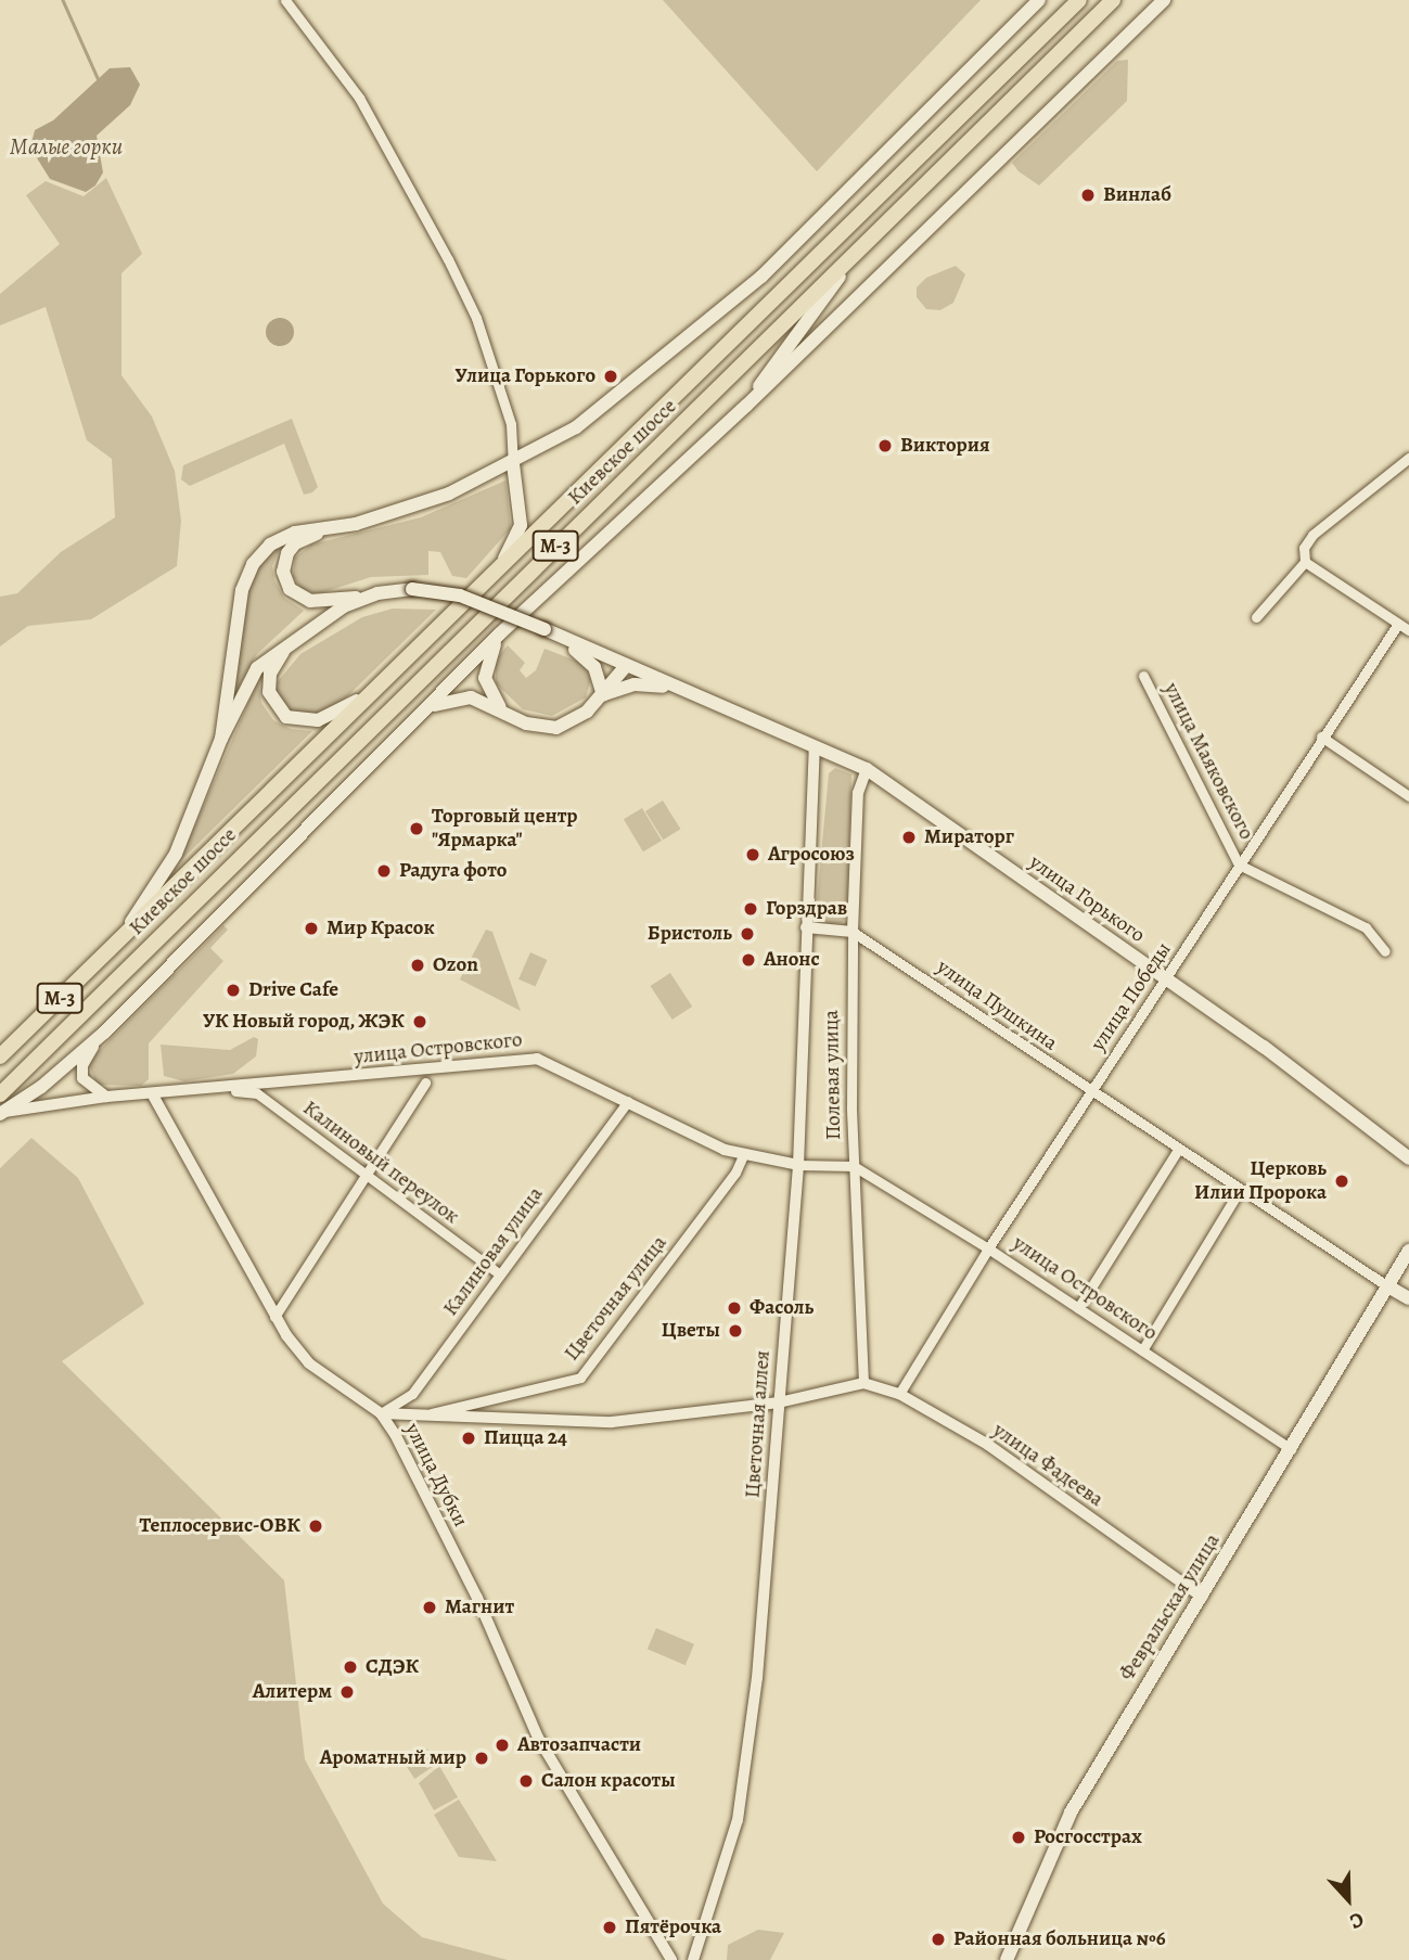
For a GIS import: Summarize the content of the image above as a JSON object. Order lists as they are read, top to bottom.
{
  "streets": {
    "highway": ["Киевское шоссе", "М-3"],
    "main road": ["улица Горького", "Февральская улица"],
    "street": [
      "улица Маяковского",
      "улица Победы",
      "улица Пушкина",
      "улица Островского",
      "Полевая улица",
      "Калиновый переулок",
      "Калиновая улица",
      "Цветочная улица",
      "Цветочная аллея",
      "улица Фадеева",
      "улица Дубки"
    ]
  },
  "crossings": [
    ["улица Маяковского", "улица Победы"],
    ["улица Горького", "улица Победы"],
    ["улица Горького", "Полевая улица"],
    ["улица Горького", "Цветочная аллея"],
    ["улица Победы", "улица Пушкина"],
    ["улица Победы", "улица Островского"],
    ["улица Победы", "улица Фадеева"],
    ["улица Пушкина", "Полевая улица"],
    ["улица Пушкина", "Февральская улица"],
    ["улица Островского", "Полевая улица"],
    ["улица Островского", "Калиновая улица"],
    ["улица Островского", "Цветочная улица"],
    ["улица Островского", "Цветочная аллея"],
    ["улица Островского", "улица Дубки"],
    ["улица Островского", "Февральская улица"],
    ["Полевая улица", "улица Фадеева"],
    ["Калиновый переулок", "Калиновая улица"],
    ["Калиновая улица", "улица Дубки"],
    ["улица Фадеева", "Февральская улица"]
  ],
  "water": ["Малые горки"],
  "places": [
    "Винлаб",
    "Улица Горького",
    "Виктория",
    "Торговый центр \"Ярмарка\"",
    "Мираторг",
    "Агросоюз",
    "Радуга фото",
    "Горздрав",
    "Мир Красок",
    "Бристоль",
    "Анонс",
    "Ozon",
    "Drive Cafe",
    "УК Новый город, ЖЭК",
    "Церковь Илии Пророка",
    "Фасоль",
    "Цветы",
    "Пицца 24",
    "Теплосервис-ОВК",
    "Магнит",
    "СДЭК",
    "Алитерм",
    "Автозапчасти",
    "Ароматный мир",
    "Салон красоты",
    "Росгосстрах",
    "Пятёрочка",
    "Районная больница №6"
  ],
  "north": "bottom"
}
